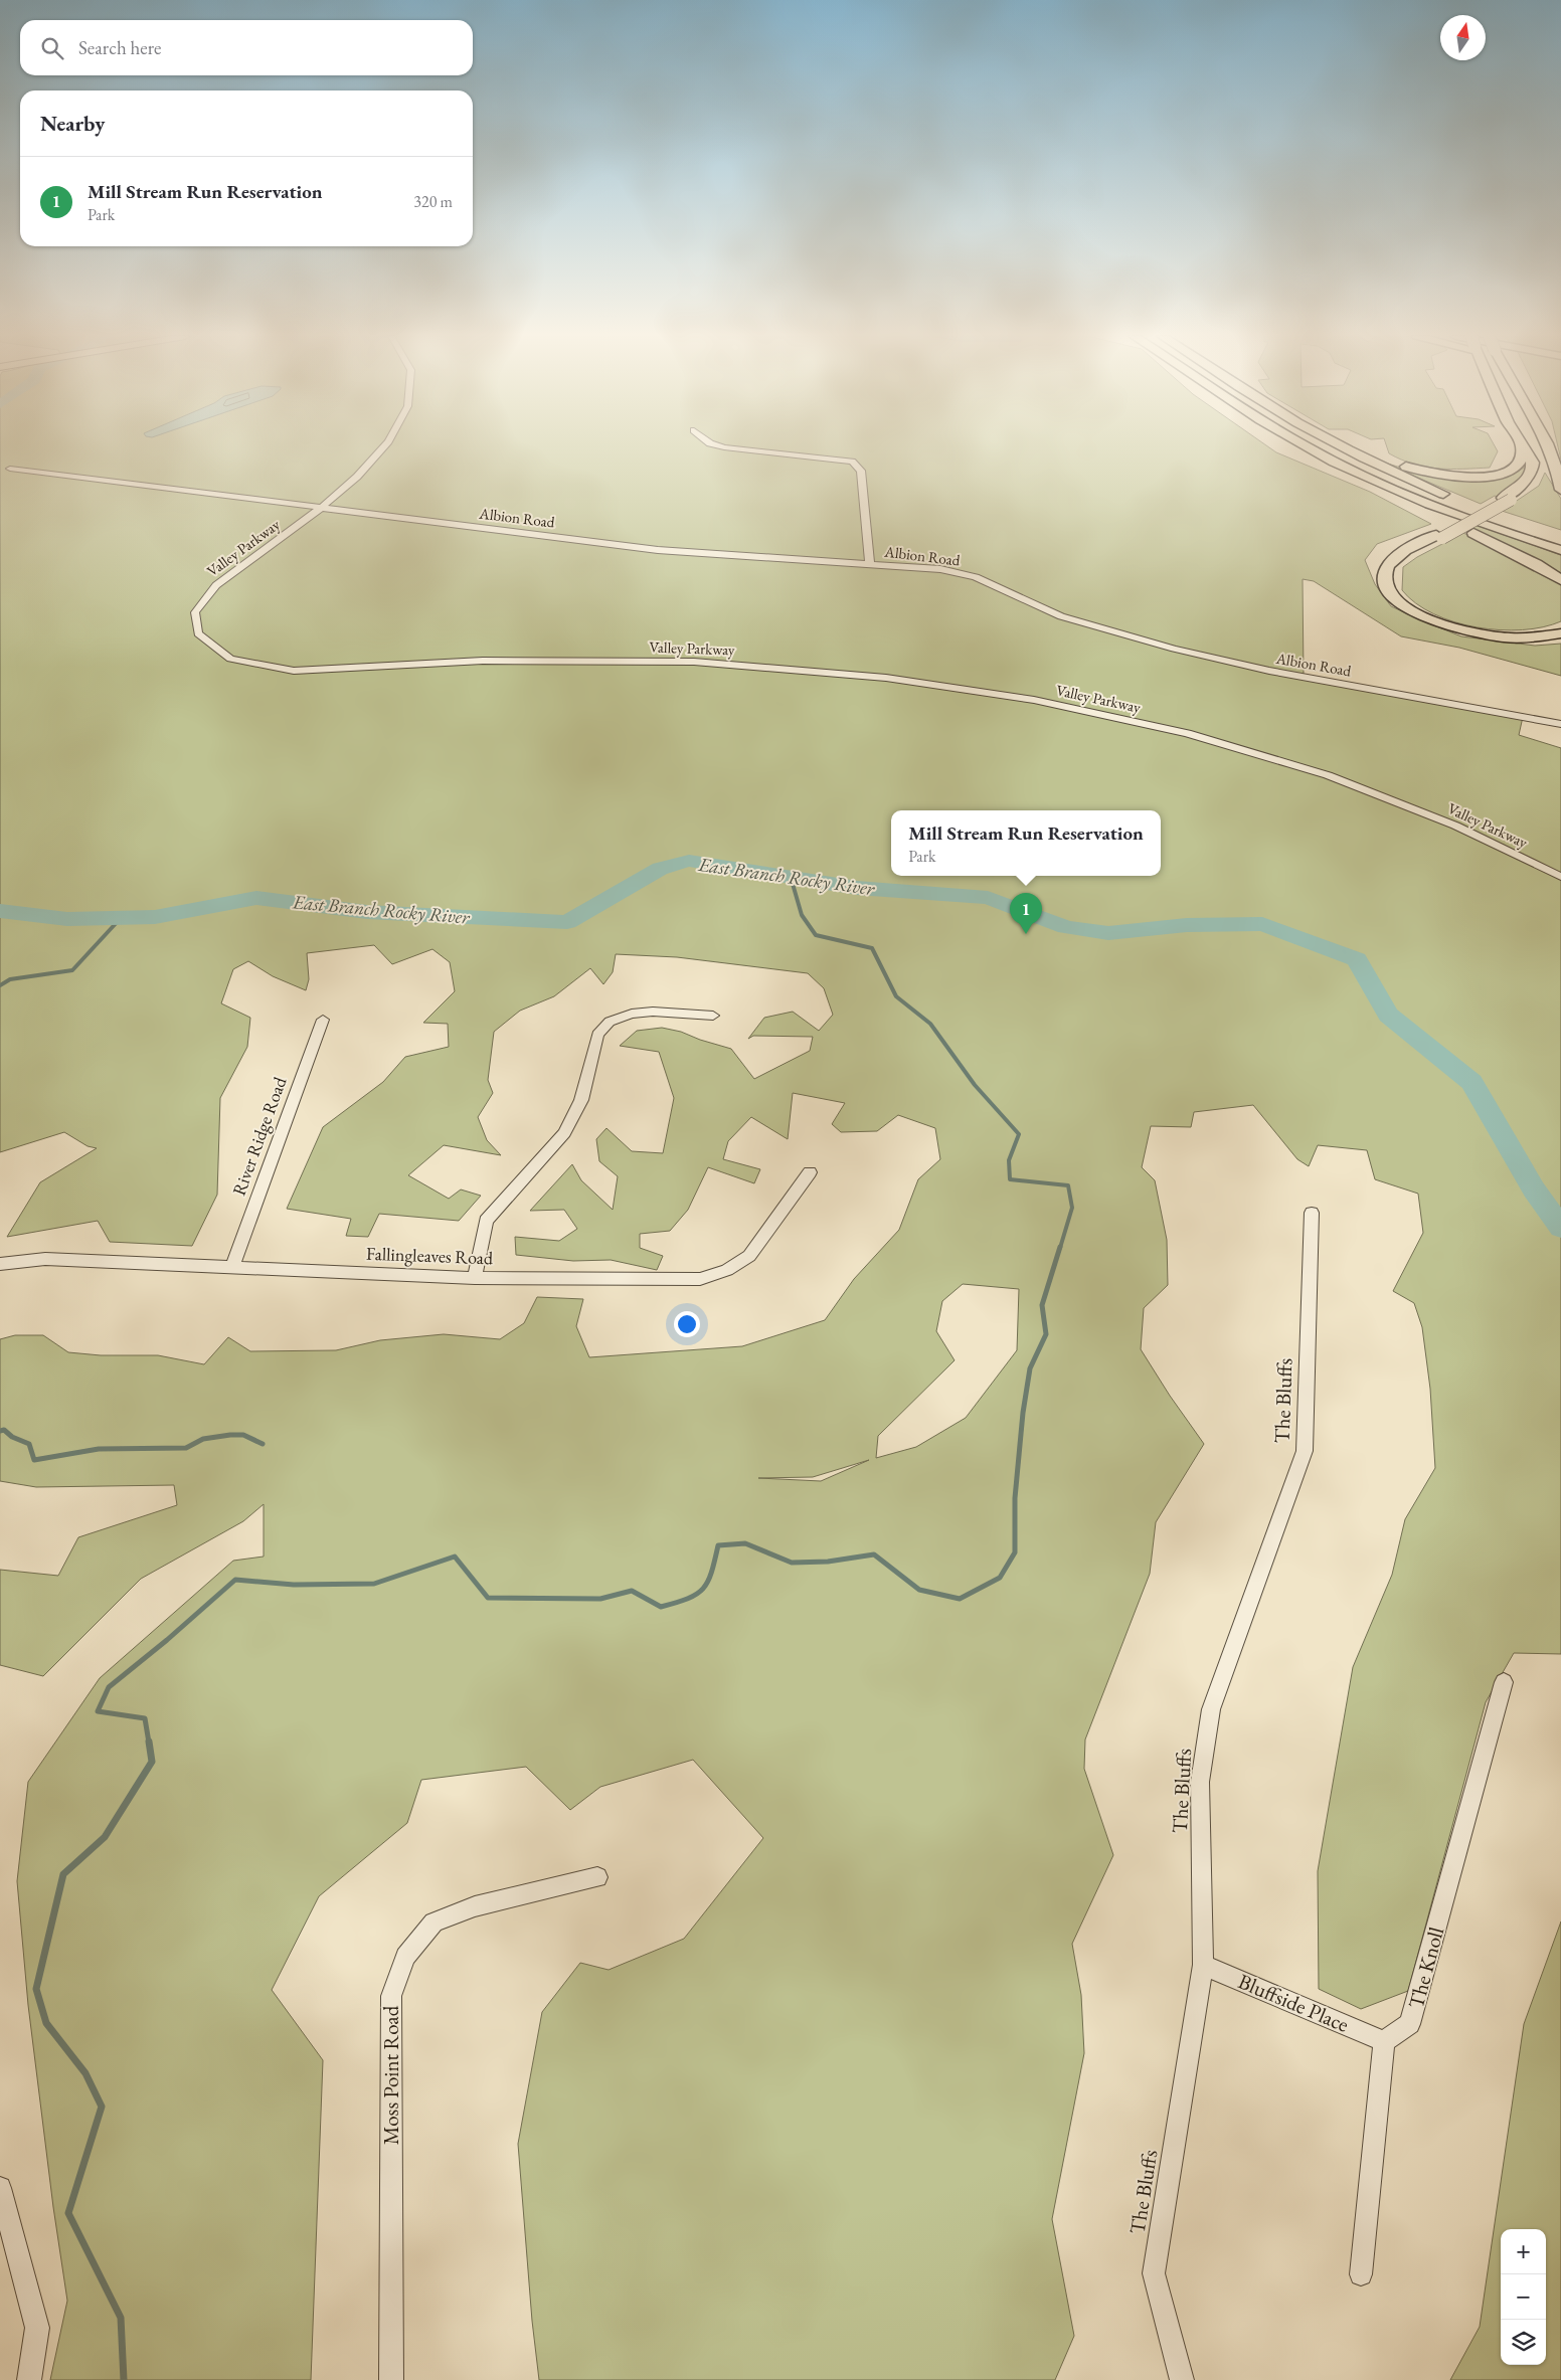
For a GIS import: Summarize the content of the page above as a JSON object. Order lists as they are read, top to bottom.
{
  "streets": {
    "street": [
      "Albion Road",
      "Valley Parkway",
      "River Ridge Road",
      "Fallingleaves Road",
      "The Bluffs",
      "The Knoll",
      "Bluffside Place",
      "Moss Point Road"
    ]
  },
  "crossings": [
    ["Albion Road", "Valley Parkway"],
    ["River Ridge Road", "Fallingleaves Road"],
    ["The Bluffs", "Bluffside Place"],
    ["The Knoll", "Bluffside Place"]
  ],
  "water": ["East Branch Rocky River"],
  "north": "top",
  "page": {
    "search": "Search here",
    "heading": "Nearby",
    "list": [
      {
        "mark": "1",
        "name": "Mill Stream Run Reservation",
        "note": "Park",
        "value": "320 m"
      }
    ],
    "popup": ["Mill Stream Run Reservation", "Park"],
    "pins": "1",
    "map_buttons": ["+", "−"]
  }
}
